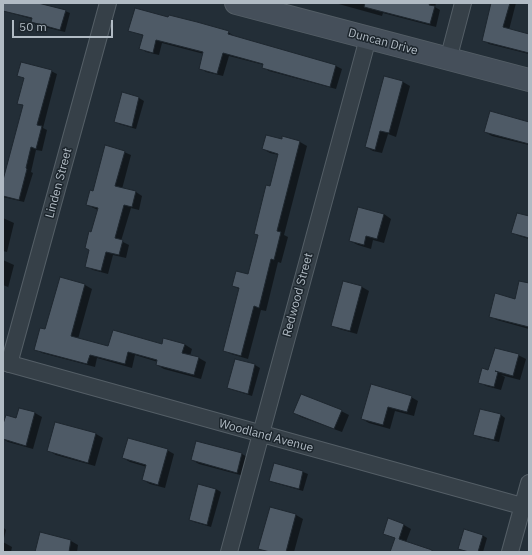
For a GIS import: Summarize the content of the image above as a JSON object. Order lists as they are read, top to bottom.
{
  "streets": {
    "street": [
      "Duncan Drive",
      "Linden Street",
      "Redwood Street",
      "Woodland Avenue"
    ]
  },
  "crossings": [
    ["Duncan Drive", "Redwood Street"],
    ["Linden Street", "Woodland Avenue"],
    ["Redwood Street", "Woodland Avenue"]
  ],
  "scale_bar": "50 m"
}
